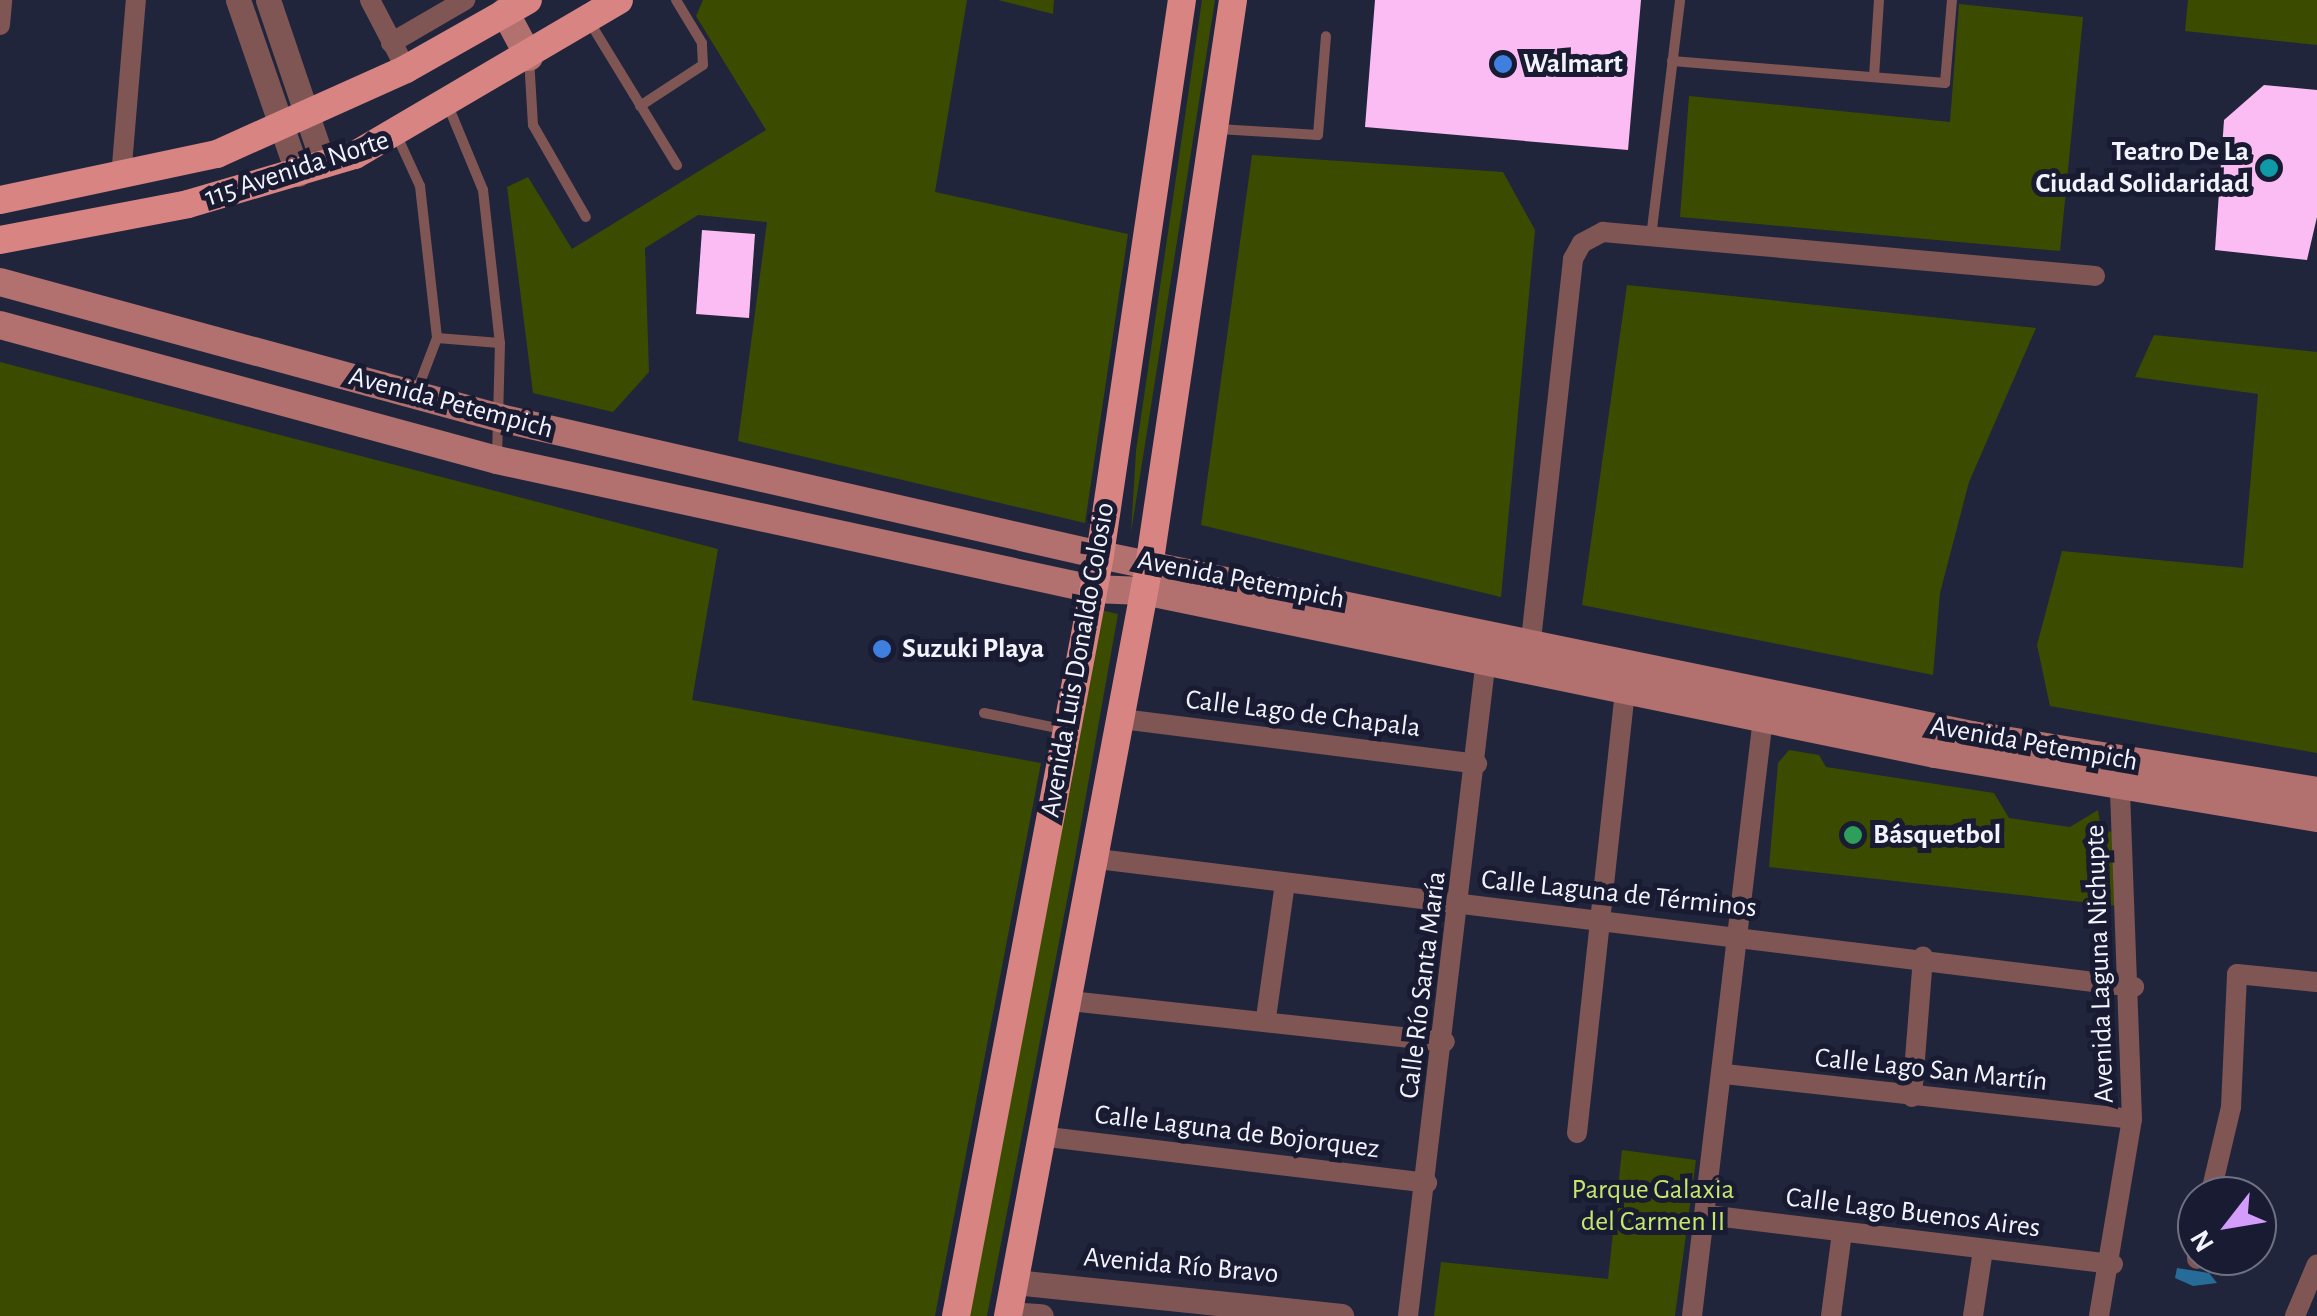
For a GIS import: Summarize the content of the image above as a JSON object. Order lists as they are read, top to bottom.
{
  "streets": {
    "main road": ["115 Avenida Norte", "Avenida Petempich", "Avenida Luis Donaldo Colosio"],
    "street": [
      "Calle Lago de Chapala",
      "Calle Laguna de Términos",
      "Avenida Laguna Nichupte",
      "Calle Río Santa María",
      "Calle Lago San Martín",
      "Calle Laguna de Bojorquez",
      "Calle Lago Buenos Aires",
      "Avenida Río Bravo"
    ]
  },
  "crossings": [
    ["Avenida Petempich", "Avenida Luis Donaldo Colosio"],
    ["Avenida Petempich", "Avenida Laguna Nichupte"],
    ["Avenida Petempich", "Calle Río Santa María"],
    ["Avenida Luis Donaldo Colosio", "Calle Lago de Chapala"],
    ["Avenida Luis Donaldo Colosio", "Calle Laguna de Términos"],
    ["Avenida Luis Donaldo Colosio", "Calle Laguna de Bojorquez"],
    ["Avenida Luis Donaldo Colosio", "Avenida Río Bravo"],
    ["Calle Lago de Chapala", "Calle Río Santa María"],
    ["Calle Laguna de Términos", "Avenida Laguna Nichupte"],
    ["Calle Laguna de Términos", "Calle Río Santa María"],
    ["Avenida Laguna Nichupte", "Calle Lago San Martín"],
    ["Avenida Laguna Nichupte", "Calle Lago Buenos Aires"],
    ["Calle Río Santa María", "Calle Laguna de Bojorquez"]
  ],
  "parks": ["Parque Galaxia del Carmen II"],
  "places": [
    "Walmart",
    "Teatro De La Ciudad Solidaridad",
    "Suzuki Playa",
    "Básquetbol"
  ],
  "north": "bottom left"
}
